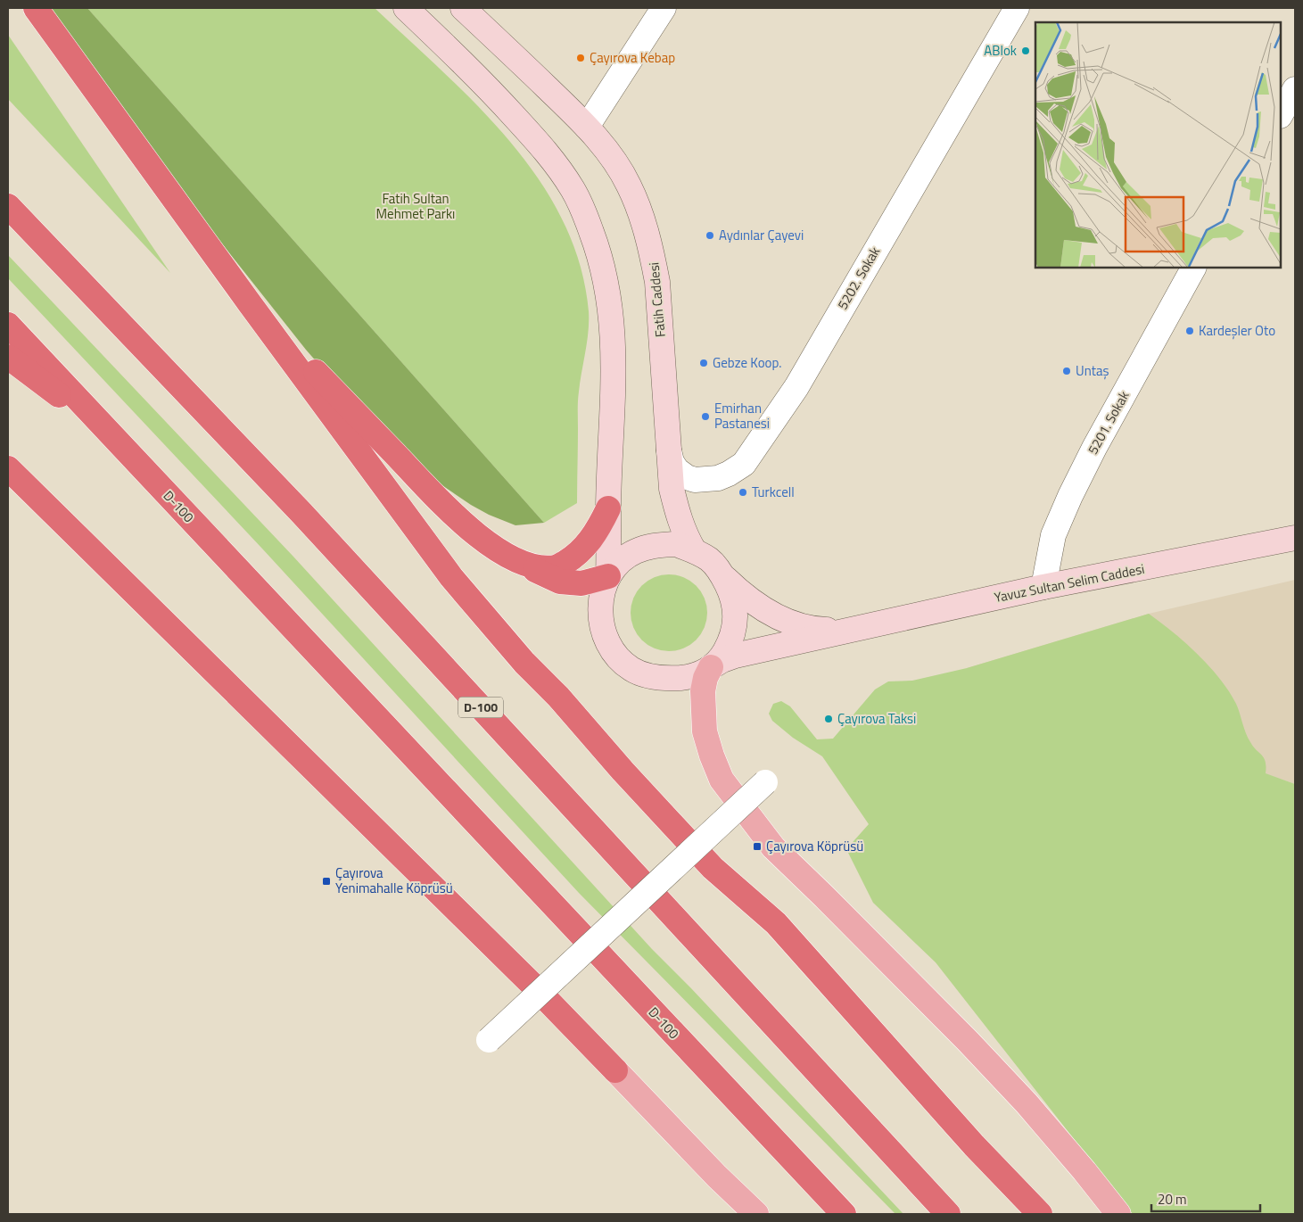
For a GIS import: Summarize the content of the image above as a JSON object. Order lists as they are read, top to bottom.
{
  "streets": {
    "highway": ["D-100"],
    "street": [
      "5202. Sokak",
      "Fatih Caddesi",
      "5201. Sokak",
      "Yavuz Sultan Selim Caddesi"
    ]
  },
  "crossings": [
    ["5202. Sokak", "Fatih Caddesi"],
    ["5201. Sokak", "Yavuz Sultan Selim Caddesi"]
  ],
  "parks": ["Fatih Sultan Mehmet Parkı"],
  "places": {
    "other": [
      "ABlok",
      "Çayırova Kebap",
      "Aydınlar Çayevi",
      "Kardeşler Oto",
      "Gebze Koop.",
      "Untaş",
      "Emirhan Pastanesi",
      "Turkcell",
      "Çayırova Taksi"
    ],
    "transit": ["Çayırova Köprüsü", "Çayırova Yenimahalle Köprüsü"]
  },
  "scale_bar": "20 m"
}
